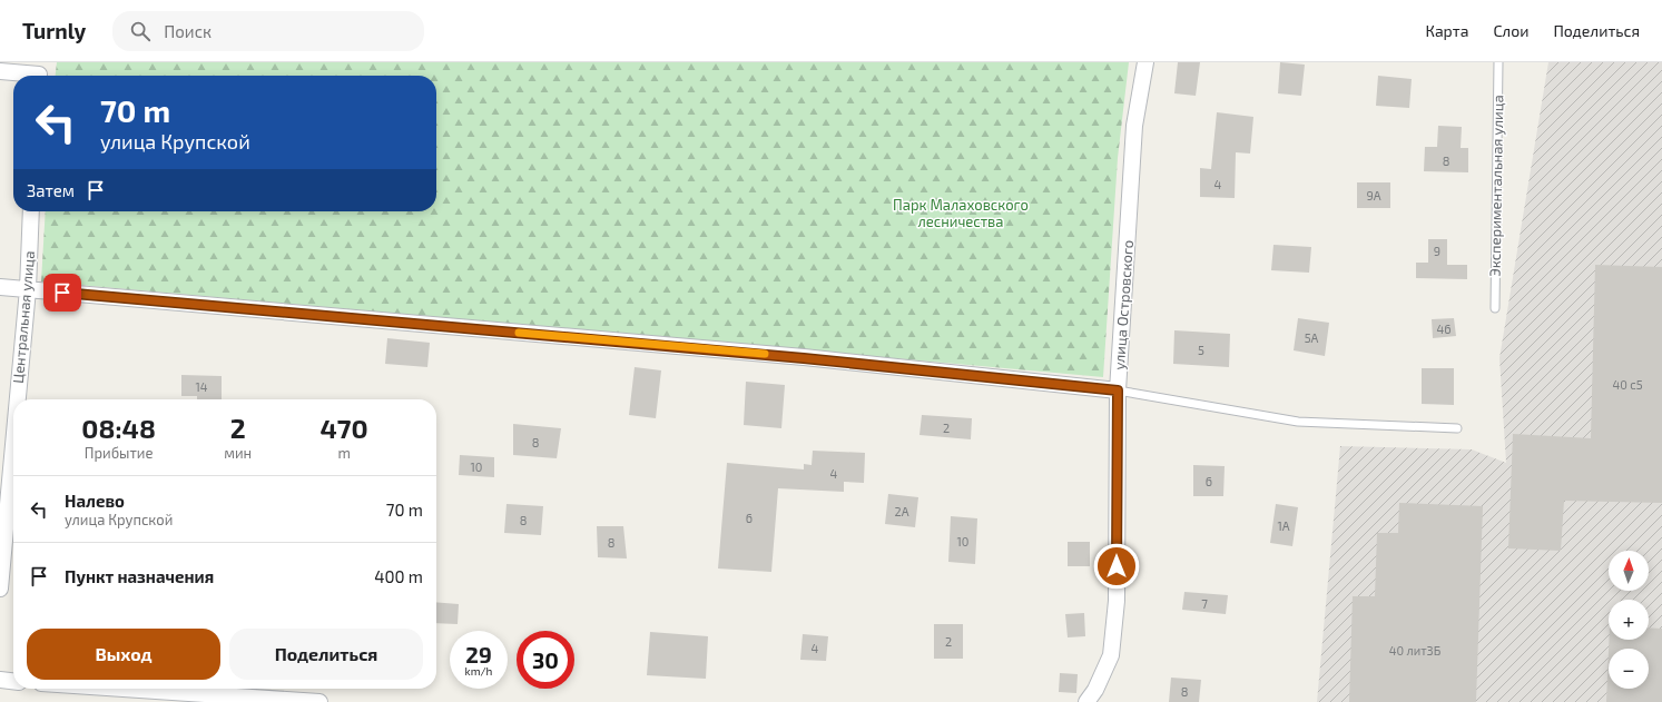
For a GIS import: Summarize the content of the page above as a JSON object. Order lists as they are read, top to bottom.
{
  "streets": {
    "street": ["улица Островского", "Центральная улица"],
    "lane": ["Экспериментальная улица"]
  },
  "parks": ["Парк Малаховского лесничества"],
  "house_numbers": [
    "8",
    "4",
    "9А",
    "9",
    "46",
    "5А",
    "5",
    "40 с5",
    "14",
    "2",
    "8",
    "10",
    "4",
    "6",
    "2А",
    "6",
    "8",
    "1А",
    "10",
    "8",
    "7",
    "2",
    "4",
    "40 лит3Б",
    "8"
  ],
  "north": "top",
  "page": {
    "header": "Turnly",
    "search": "Поиск",
    "nav": ["Карта", "Слои", "Поделиться"],
    "turn": ["70 m", "улица Крупской"],
    "then": "Затем",
    "eta": [
      "08:48",
      "Прибытие",
      "2",
      "мин",
      "470",
      "m"
    ],
    "list": [
      {
        "name": "Налево",
        "note": "улица Крупской",
        "value": "70 m"
      },
      {
        "name": "Пункт назначения",
        "value": "400 m"
      }
    ],
    "map_buttons": ["+", "−"],
    "buttons": ["Выход", "Поделиться"],
    "speed": "29 km/h",
    "limit": "30"
  }
}
